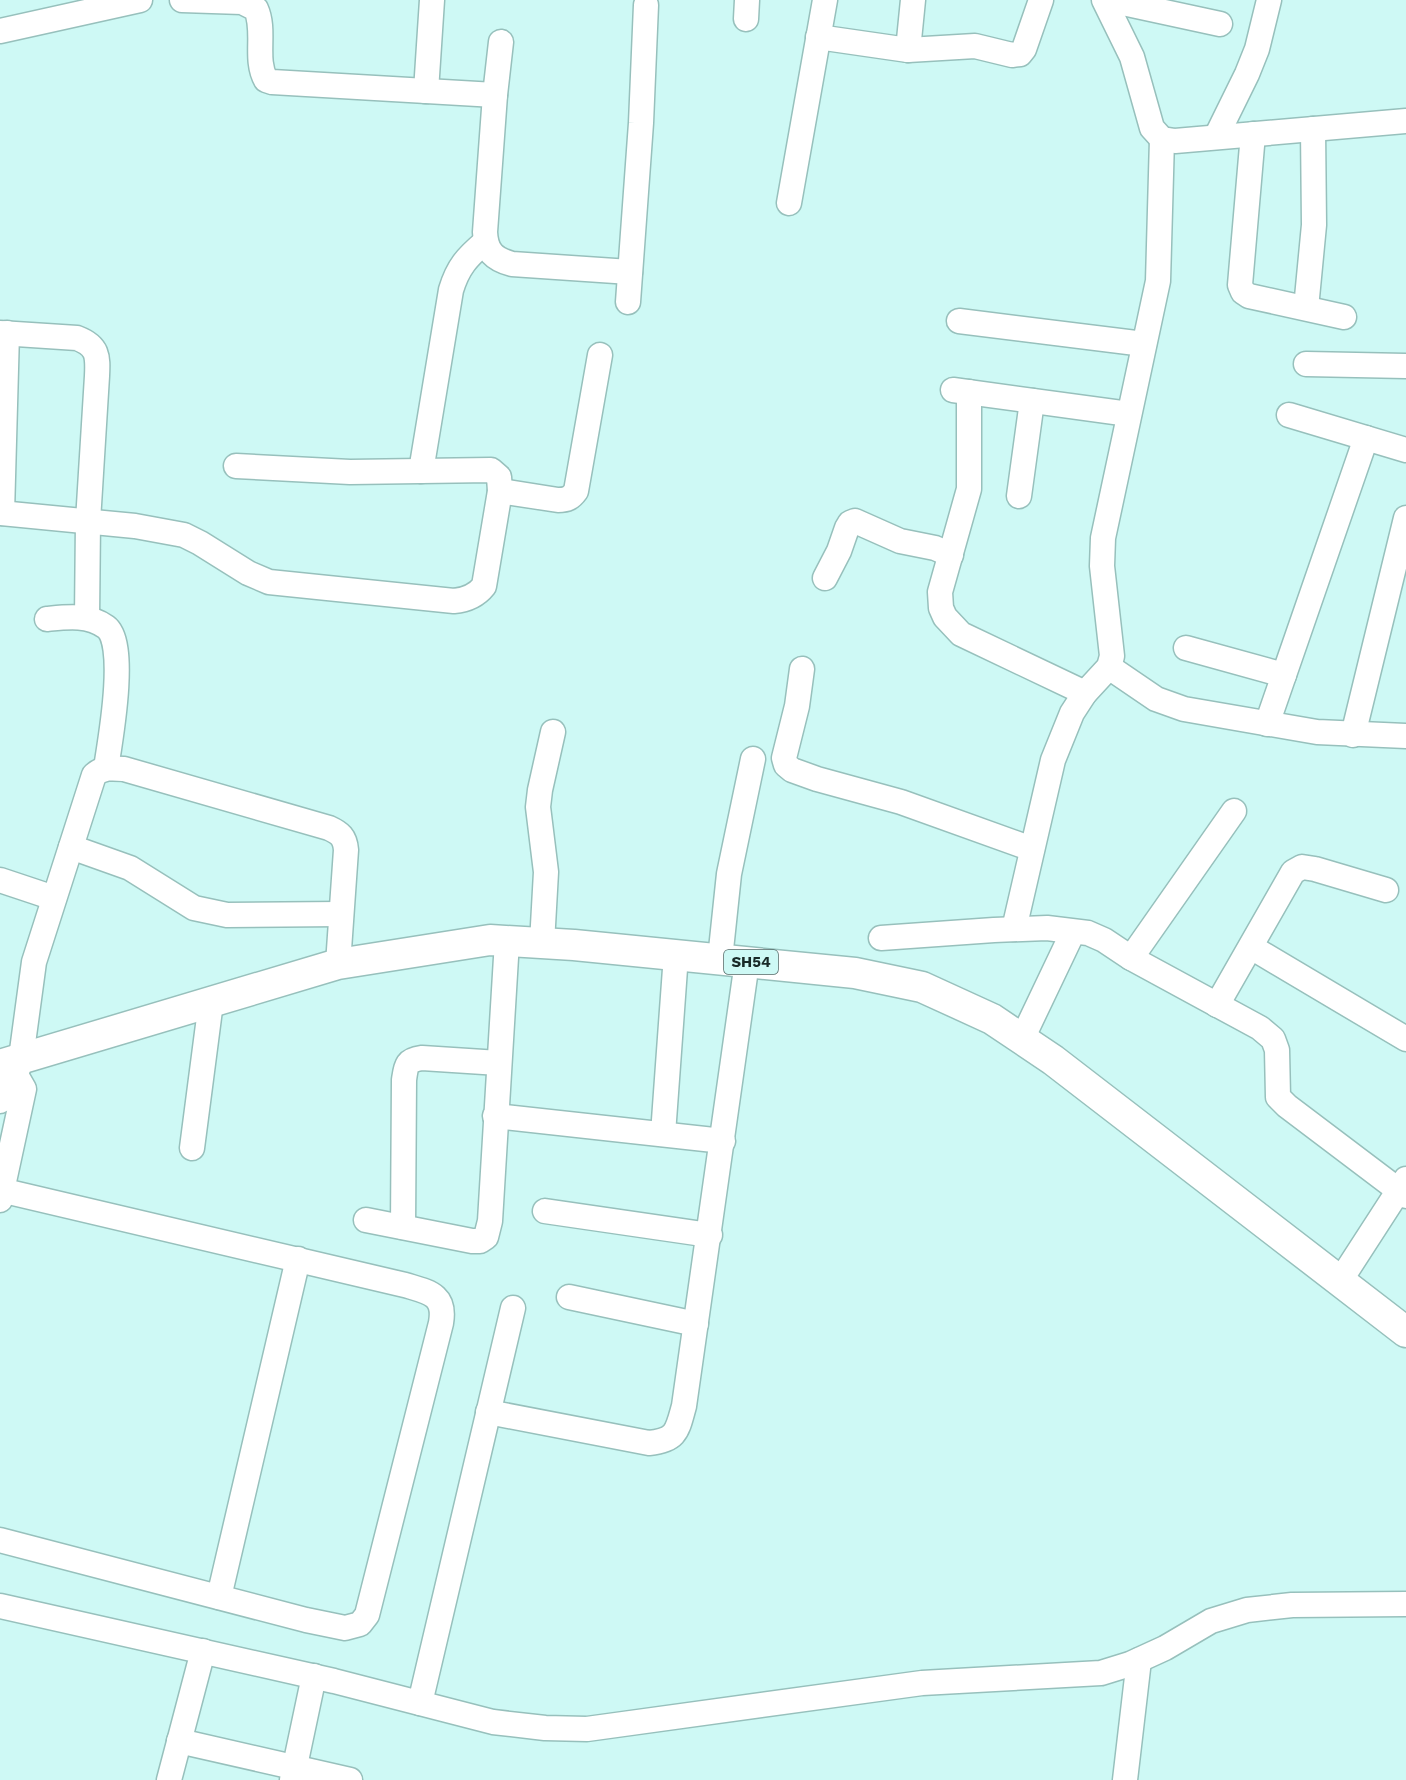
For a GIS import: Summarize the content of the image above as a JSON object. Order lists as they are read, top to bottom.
{
  "streets": {
    "main road": ["SH54"]
  }
}
